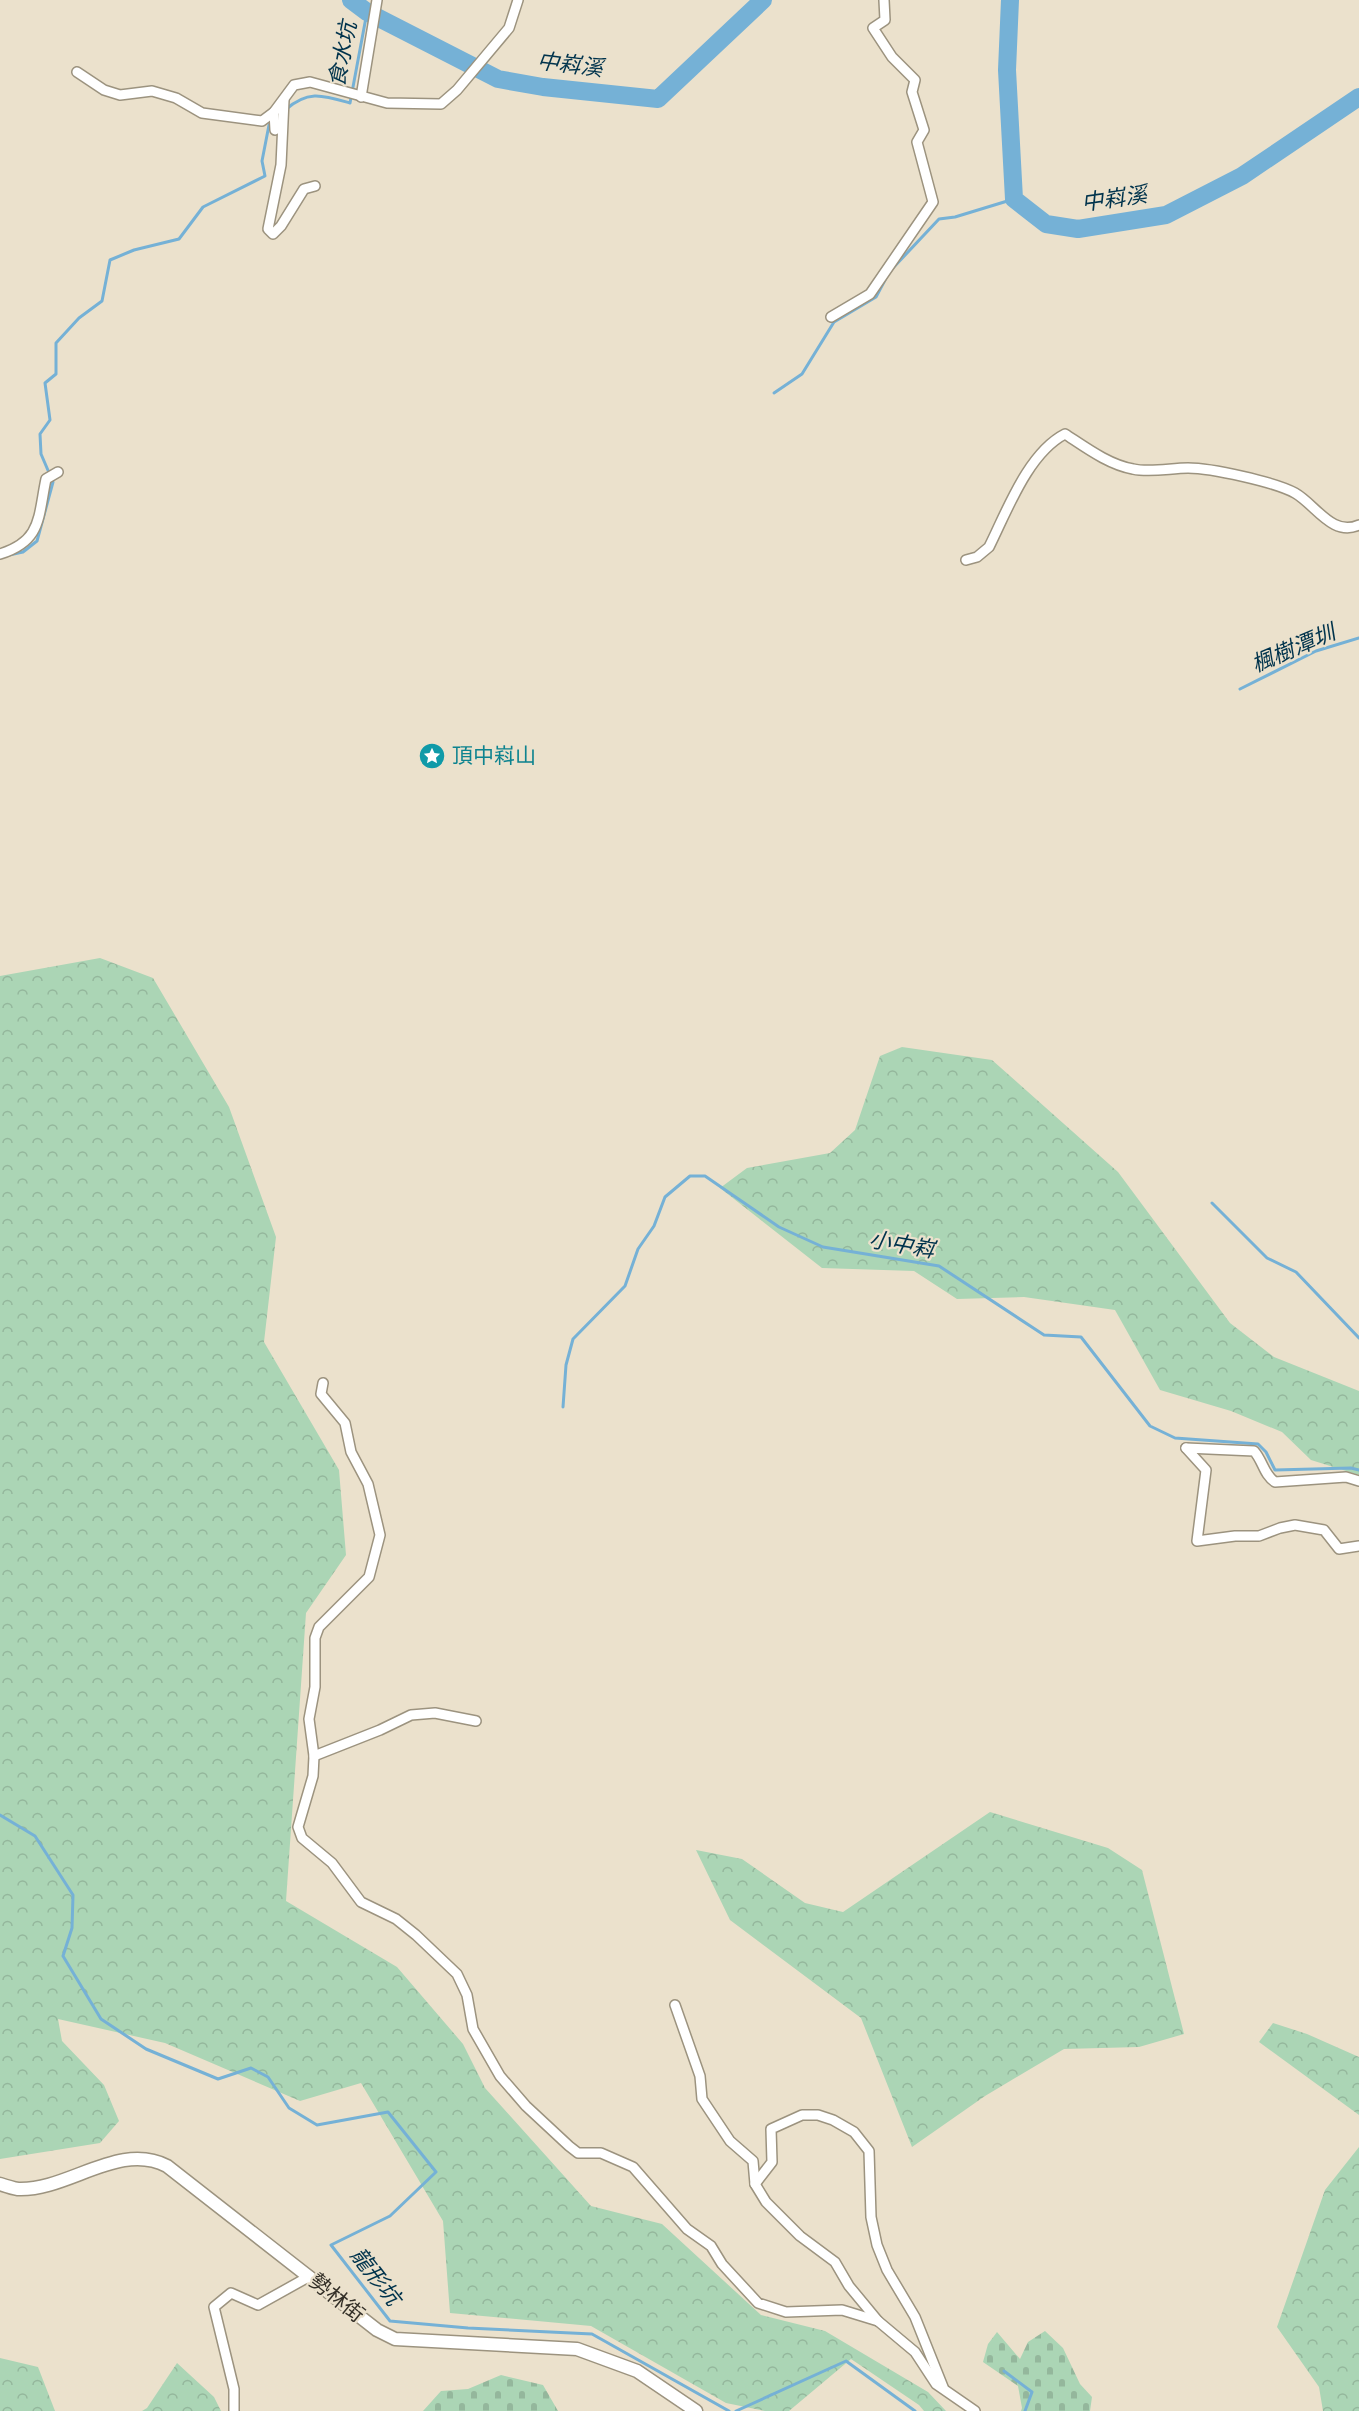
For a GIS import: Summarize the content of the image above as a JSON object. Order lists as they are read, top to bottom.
{
  "streets": {
    "street": ["勢林街"]
  },
  "water": [
    "食水坑",
    "中嵙溪",
    "楓樹潭圳",
    "小中嵙",
    "龍形坑"
  ],
  "places": {
    "place": ["頂中嵙山"]
  }
}
